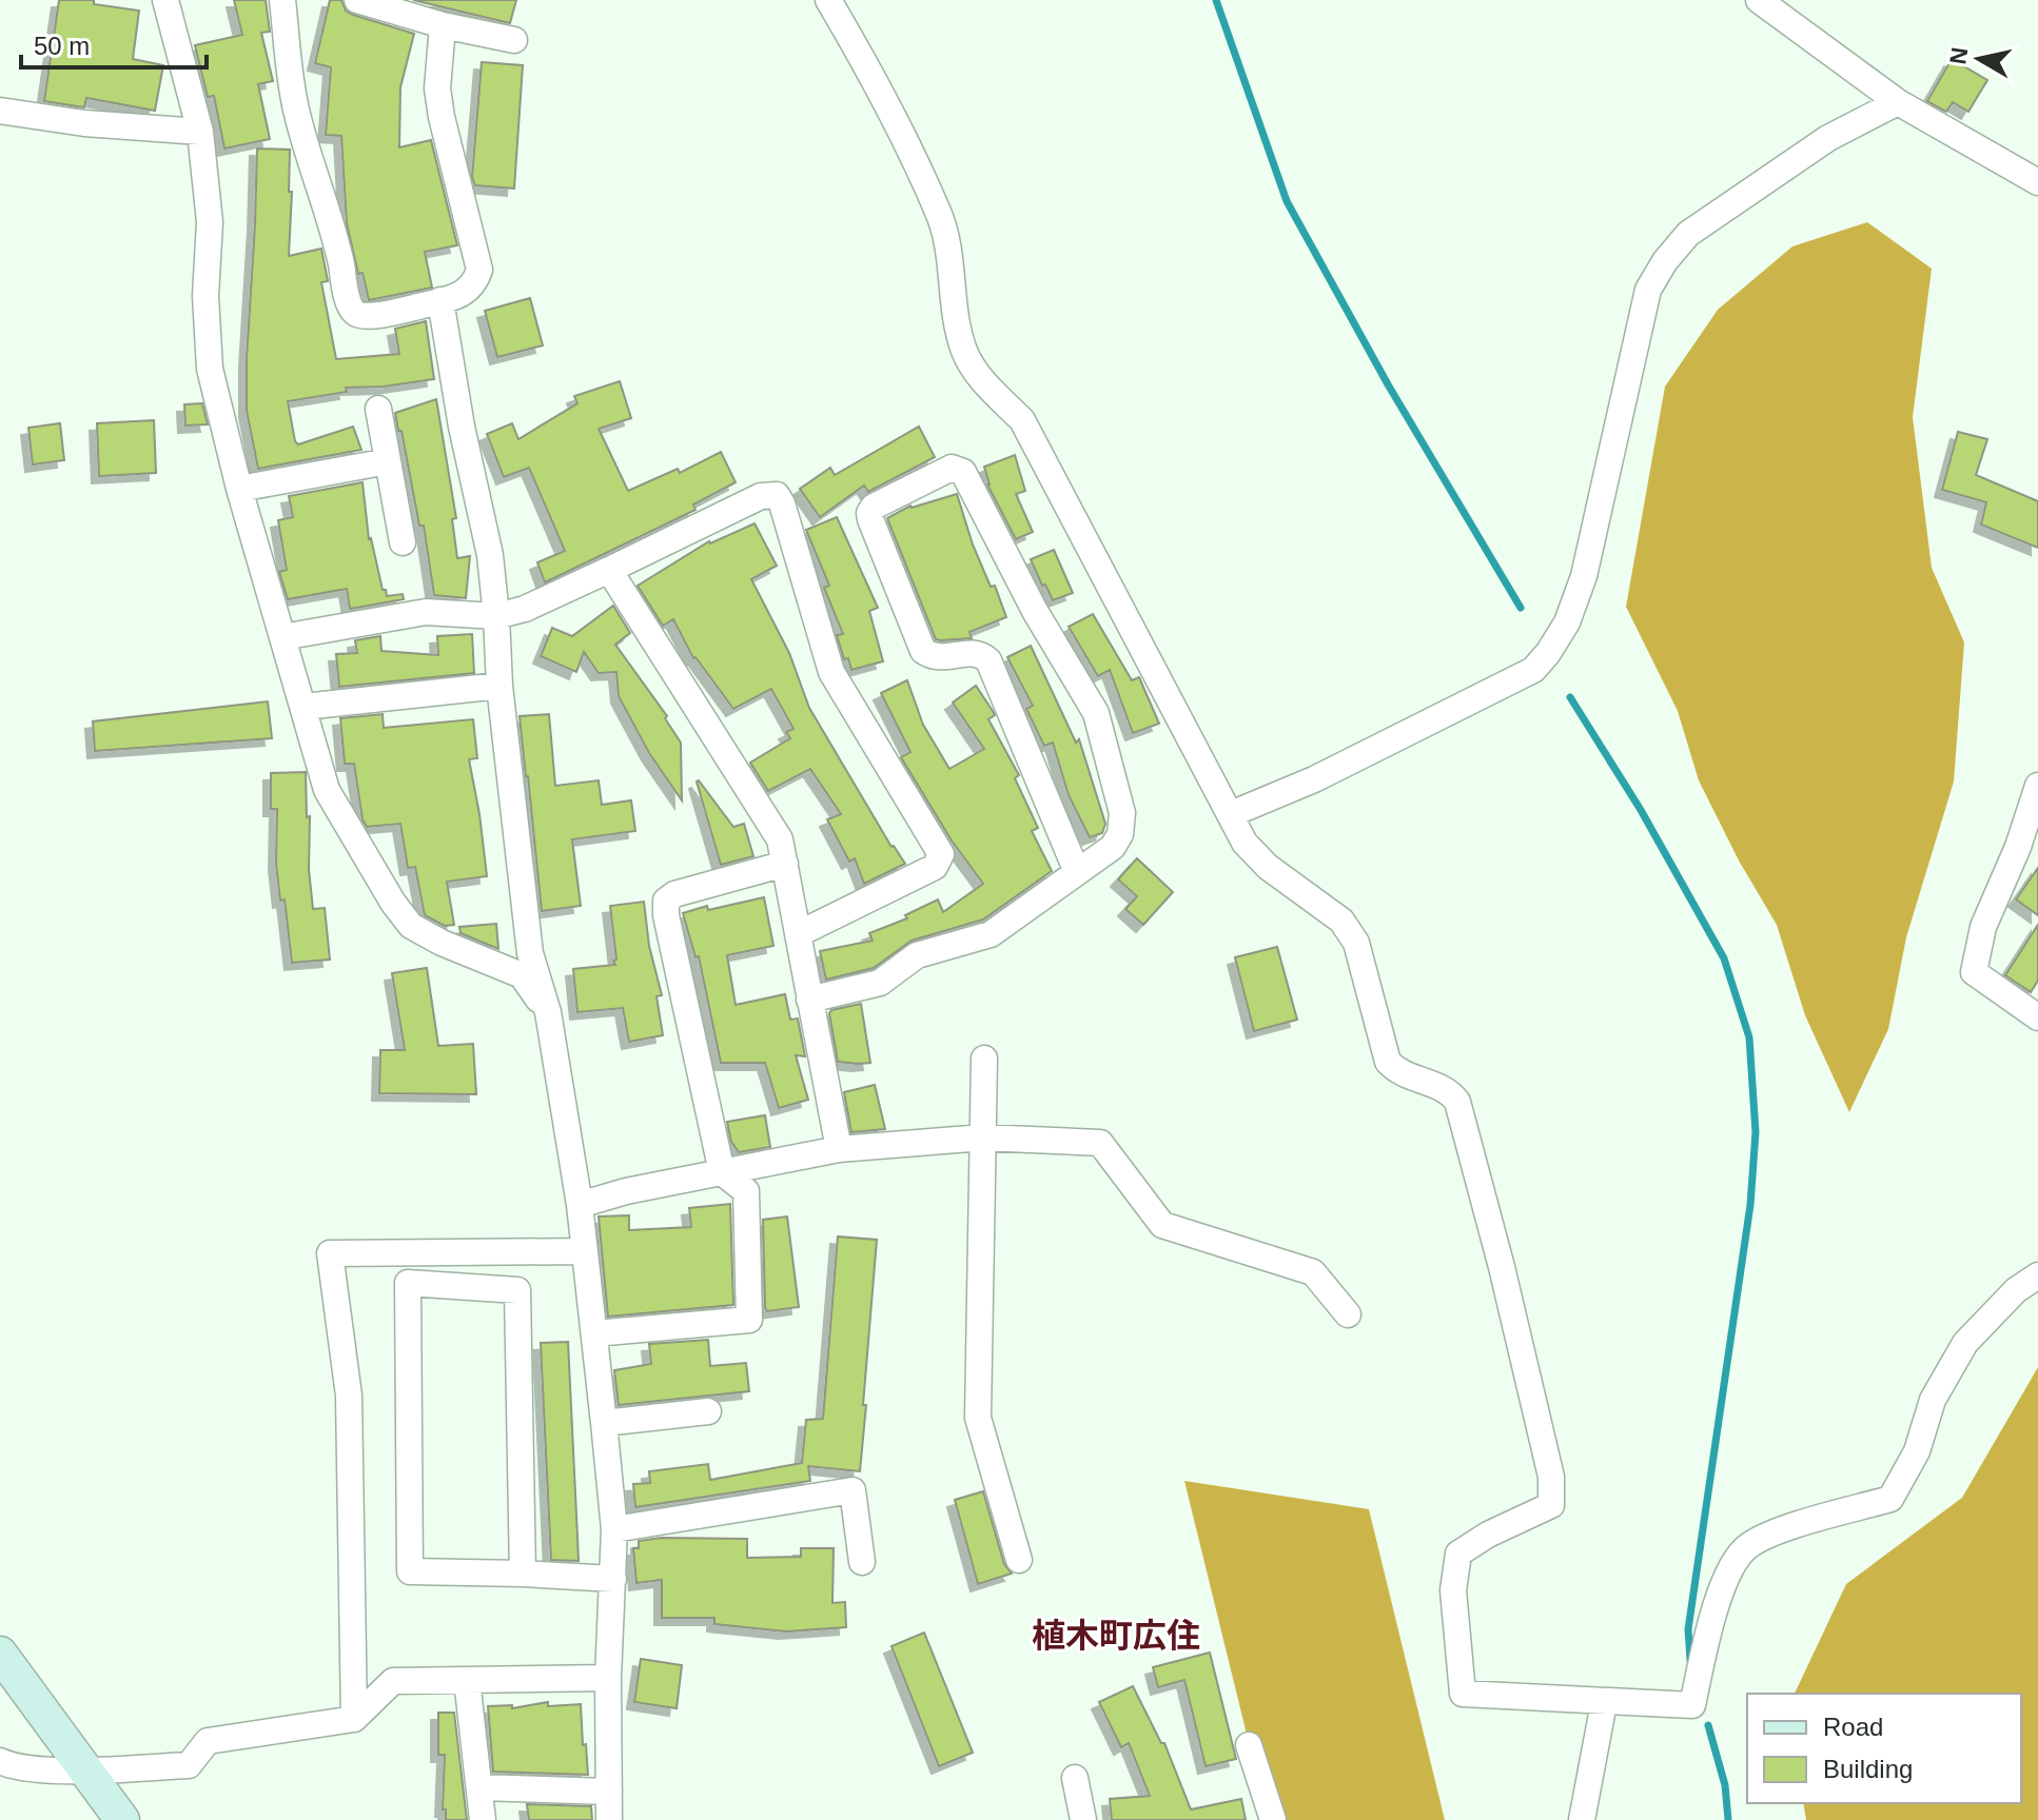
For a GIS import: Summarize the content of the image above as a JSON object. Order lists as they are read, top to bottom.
{
  "districts": ["植木町広住"],
  "legend": ["Road", "Building"],
  "scale_bar": "50 m",
  "north": "left"
}
